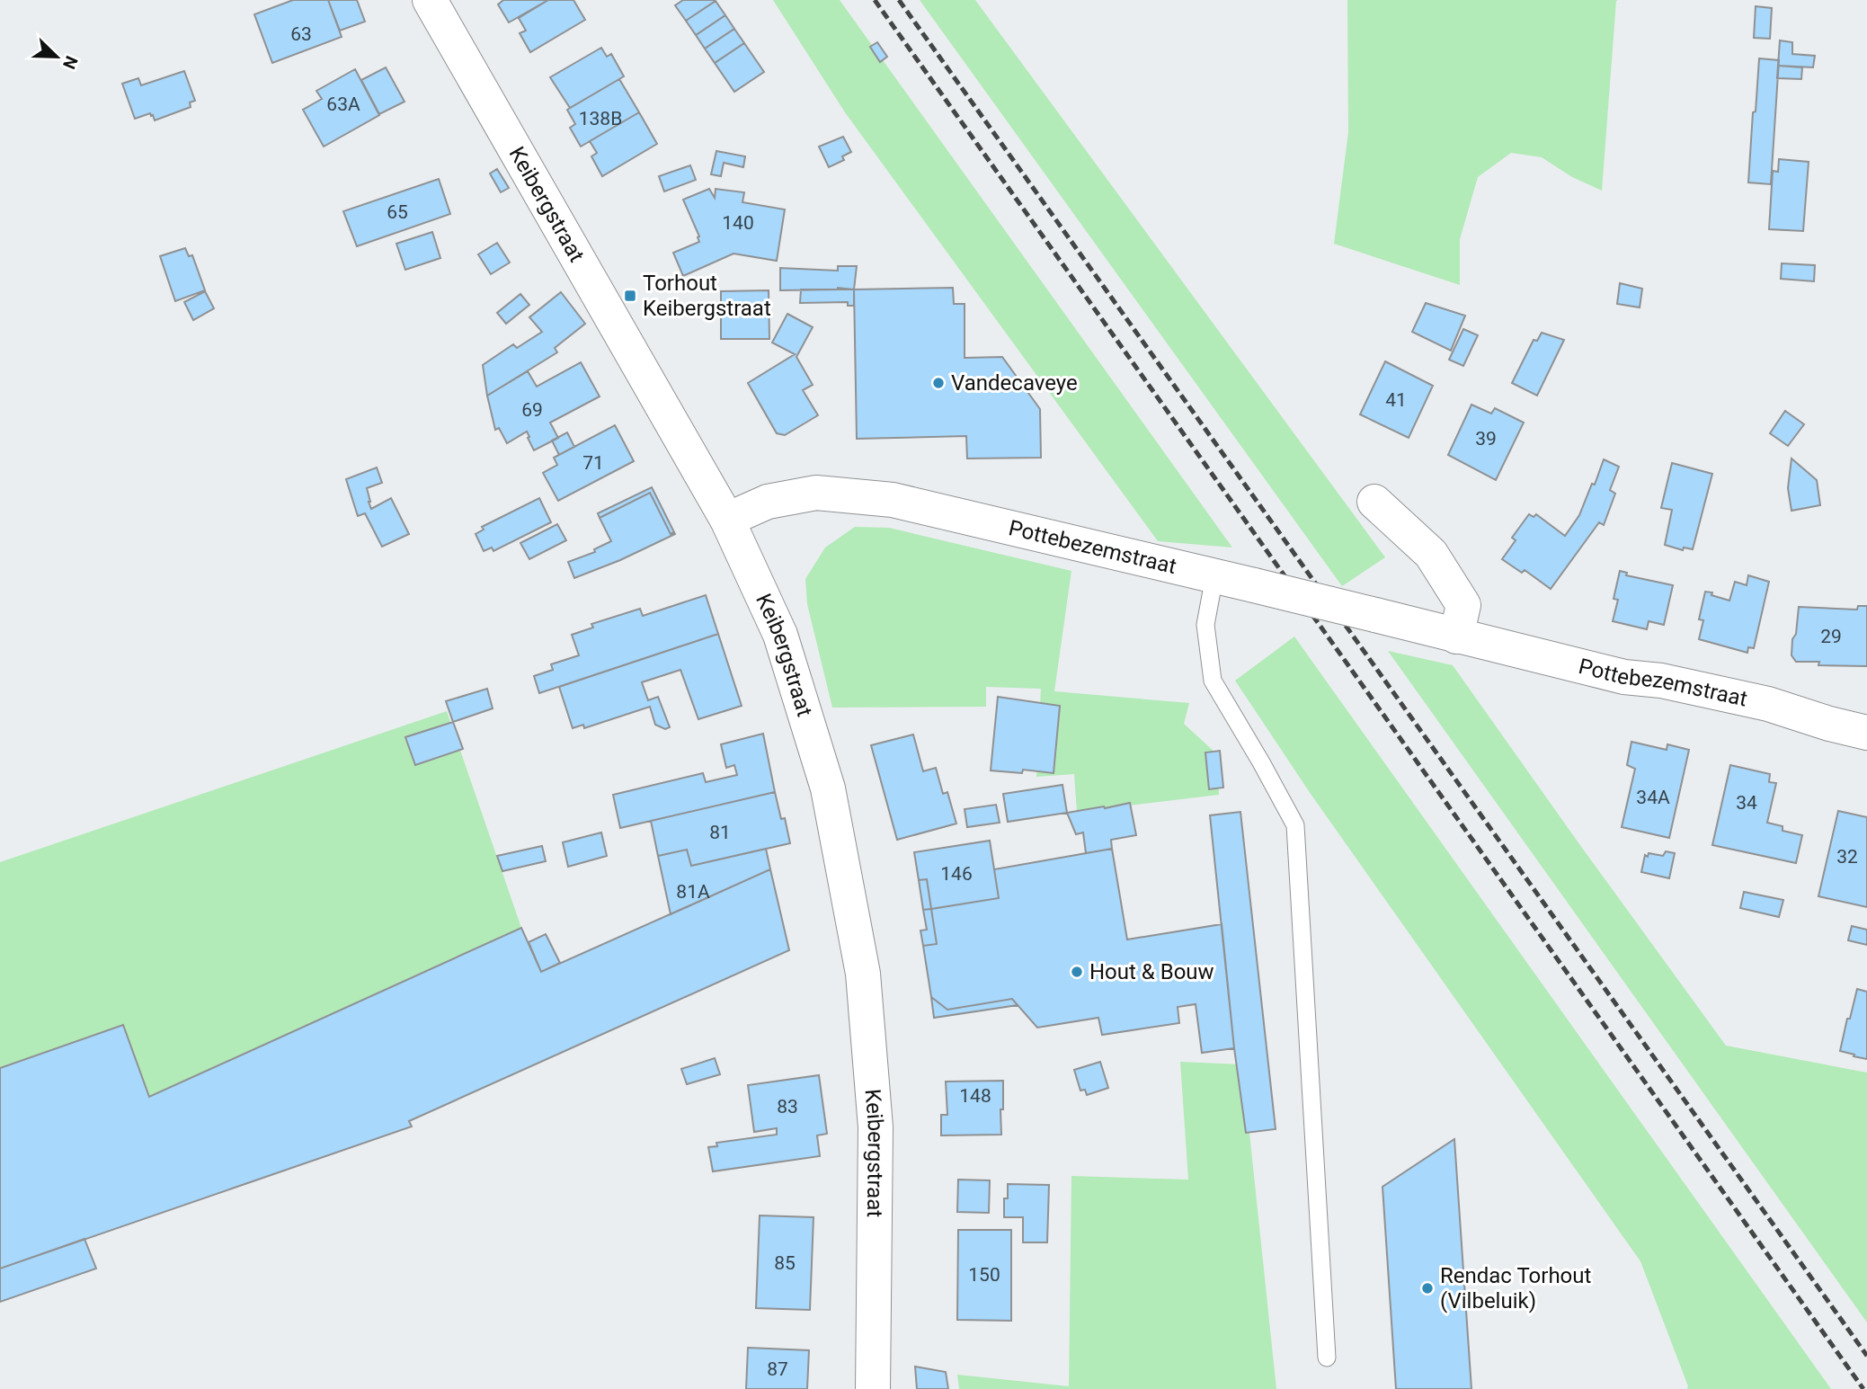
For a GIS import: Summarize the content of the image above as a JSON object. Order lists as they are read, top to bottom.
{
  "streets": {
    "street": ["Keibergstraat", "Pottebezemstraat"]
  },
  "crossings": [
    ["Keibergstraat", "Pottebezemstraat"]
  ],
  "places": {
    "transit": ["Torhout Keibergstraat"],
    "other": ["Vandecaveye", "Hout & Bouw", "Rendac Torhout (Vilbeluik)"]
  },
  "house_numbers": [
    "63",
    "63A",
    "138B",
    "65",
    "140",
    "41",
    "69",
    "39",
    "71",
    "29",
    "34A",
    "34",
    "81",
    "32",
    "146",
    "81A",
    "148",
    "83",
    "85",
    "150",
    "87"
  ],
  "north": "bottom right"
}
